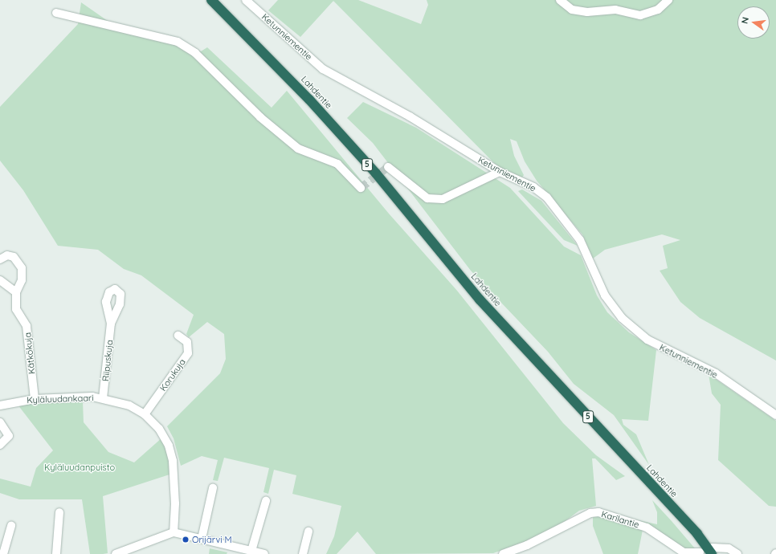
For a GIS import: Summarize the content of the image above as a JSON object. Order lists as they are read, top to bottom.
{
  "streets": {
    "highway": ["Lahdentie", "5"],
    "street": [
      "Ketunniementie",
      "Kätkökuja",
      "Riipuskuja",
      "Korukuja",
      "Kyläluudankaari",
      "Karilantie"
    ]
  },
  "crossings": [
    ["Kätkökuja", "Kyläluudankaari"],
    ["Riipuskuja", "Kyläluudankaari"],
    ["Korukuja", "Kyläluudankaari"]
  ],
  "parks": ["Kyläluudanpuisto"],
  "places": ["Orijärvi M"],
  "north": "left"
}
